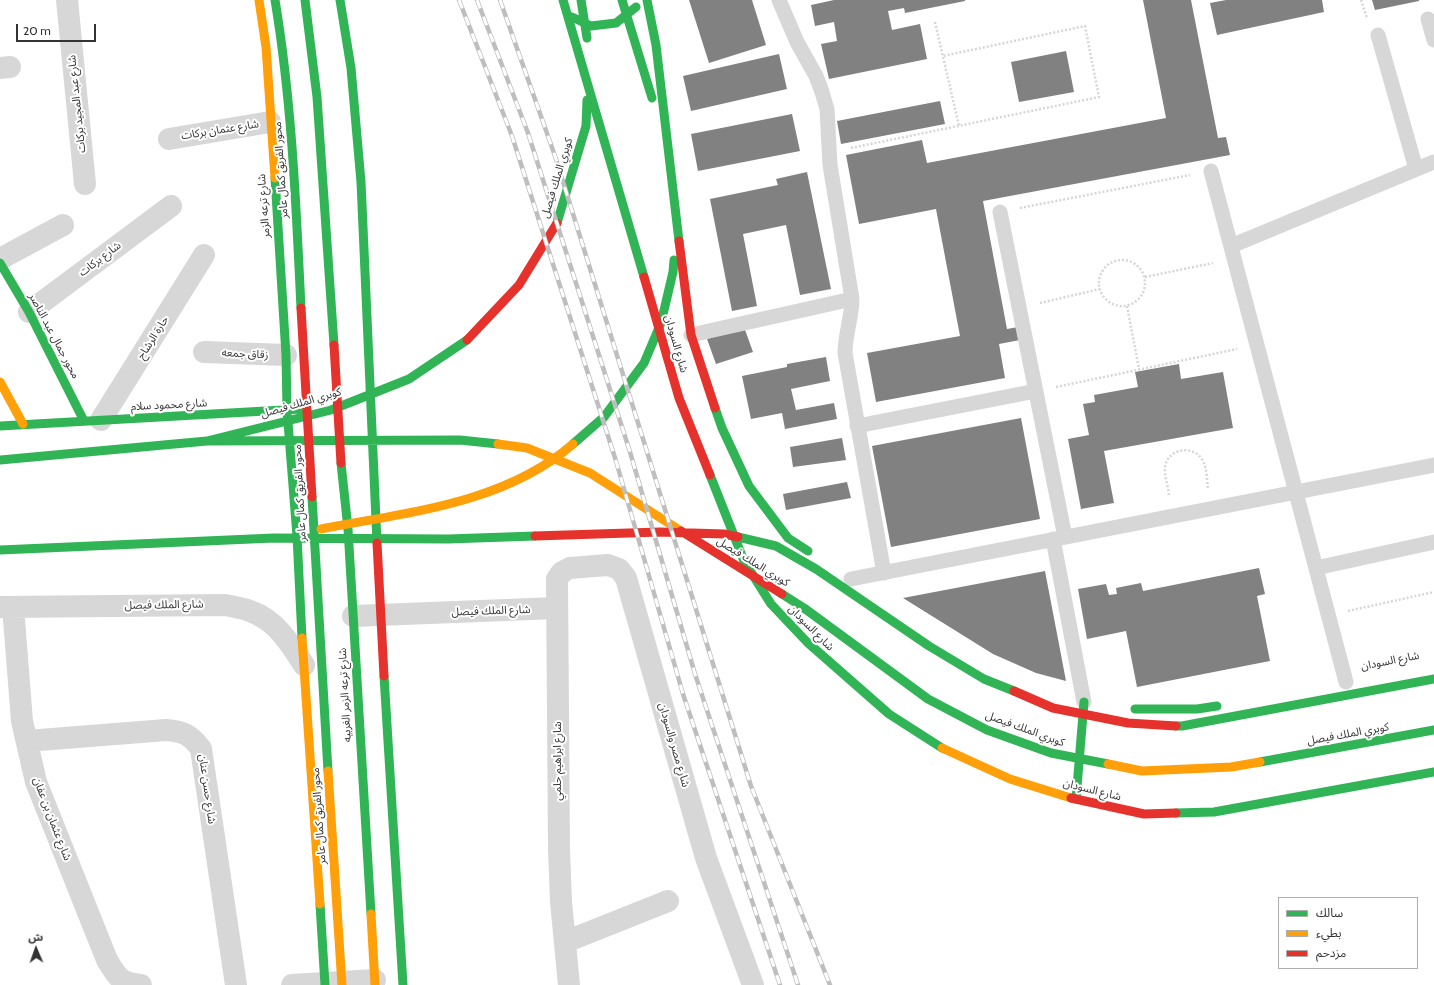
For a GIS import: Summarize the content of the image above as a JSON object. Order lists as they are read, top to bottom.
{
  "streets": {
    "main road": [
      "محور الفريق كمال عامر",
      "كوبري الملك فيصل",
      "شارع ترعه الزمر",
      "محور جمال عبد الناصر",
      "شارع السودان",
      "شارع محمود سلام",
      "شارع ترعه الزمر الغربيه"
    ],
    "street": [
      "شارع عبد المجيد بركات",
      "شارع عثمان بركات",
      "شارع بركات",
      "حارة الرشاح",
      "زقاق جمعه",
      "شارع الملك فيصل",
      "شارع مصر والسودان",
      "شارع ابراهيم حلمي",
      "شارع حسن عنان",
      "شارع عثمان بن عفان"
    ]
  },
  "crossings": [
    ["شارع عثمان بركات", "شارع ترعه الزمر"],
    ["شارع ترعه الزمر", "زقاق جمعه"],
    ["شارع ترعه الزمر", "شارع محمود سلام"],
    ["شارع بركات", "محور جمال عبد الناصر"],
    ["محور جمال عبد الناصر", "حارة الرشاح"],
    ["محور جمال عبد الناصر", "شارع محمود سلام"],
    ["حارة الرشاح", "شارع محمود سلام"],
    ["شارع محمود سلام", "شارع ترعه الزمر الغربيه"],
    ["شارع الملك فيصل", "شارع ترعه الزمر الغربيه"],
    ["شارع الملك فيصل", "شارع ابراهيم حلمي"],
    ["شارع الملك فيصل", "شارع عثمان بن عفان"],
    ["شارع مصر والسودان", "شارع ابراهيم حلمي"],
    ["شارع حسن عنان", "شارع عثمان بن عفان"]
  ],
  "legend": ["سالك", "بطيء", "مزدحم"],
  "scale_bar": "20 m",
  "north": "top"
}
